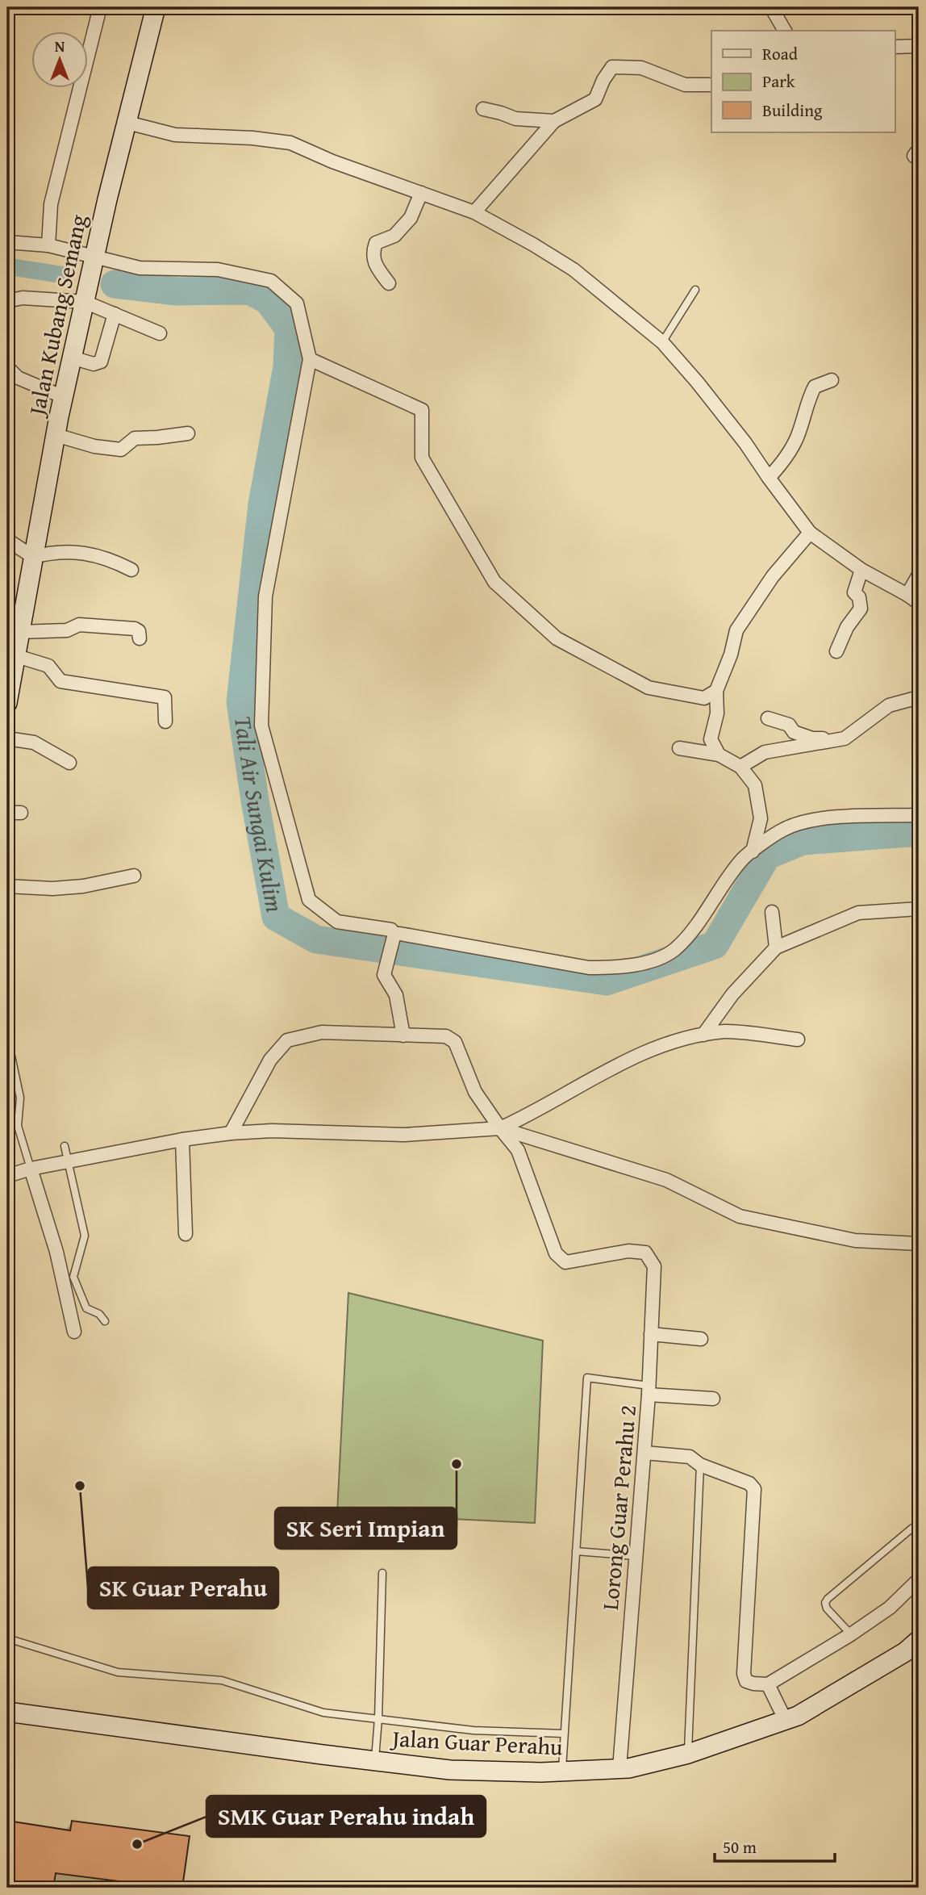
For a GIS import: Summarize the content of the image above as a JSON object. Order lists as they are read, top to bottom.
{
  "streets": {
    "street": ["Jalan Kubang Semang", "Lorong Guar Perahu 2", "Jalan Guar Perahu"]
  },
  "crossings": [
    ["Lorong Guar Perahu 2", "Jalan Guar Perahu"]
  ],
  "water": ["Tali Air Sungai Kulim"],
  "places": ["SK Seri Impian", "SK Guar Perahu", "SMK Guar Perahu indah"],
  "legend": ["Road", "Park", "Building"],
  "scale_bar": "50 m",
  "north": "top"
}
